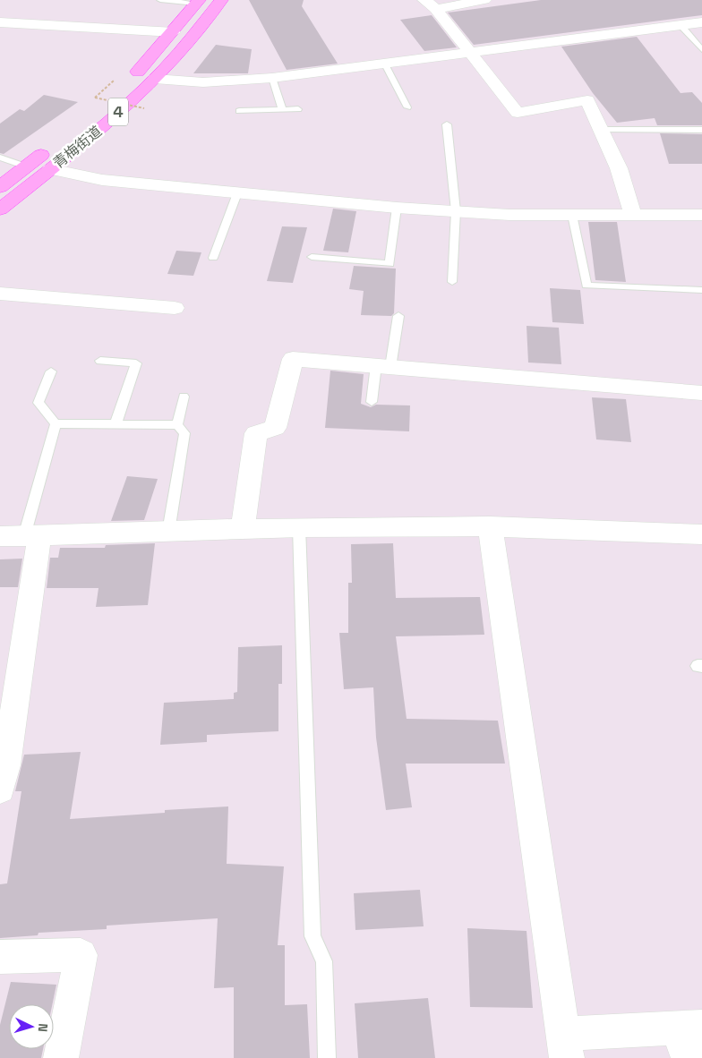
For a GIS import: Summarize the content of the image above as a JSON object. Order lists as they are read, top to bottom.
{
  "streets": {
    "main road": ["4", "青梅街道"]
  },
  "north": "right"
}
